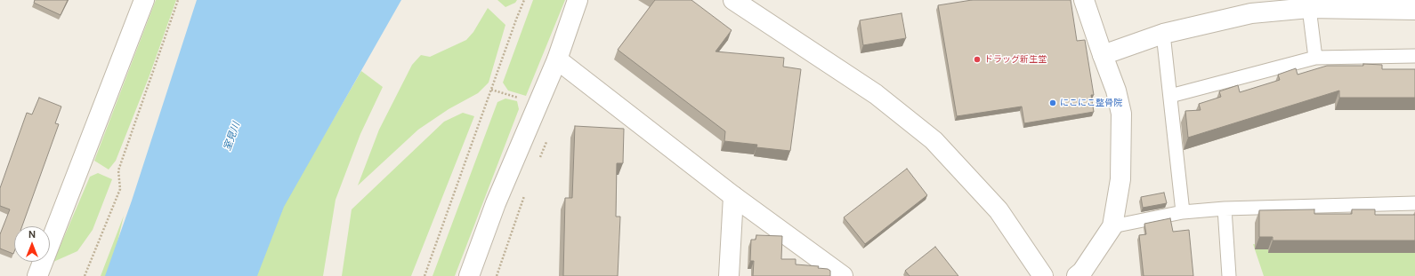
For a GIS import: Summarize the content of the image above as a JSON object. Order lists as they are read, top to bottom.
{
  "water": ["室見川"],
  "places": ["ドラッグ新生堂", "にこにこ整骨院"],
  "north": "top"
}
